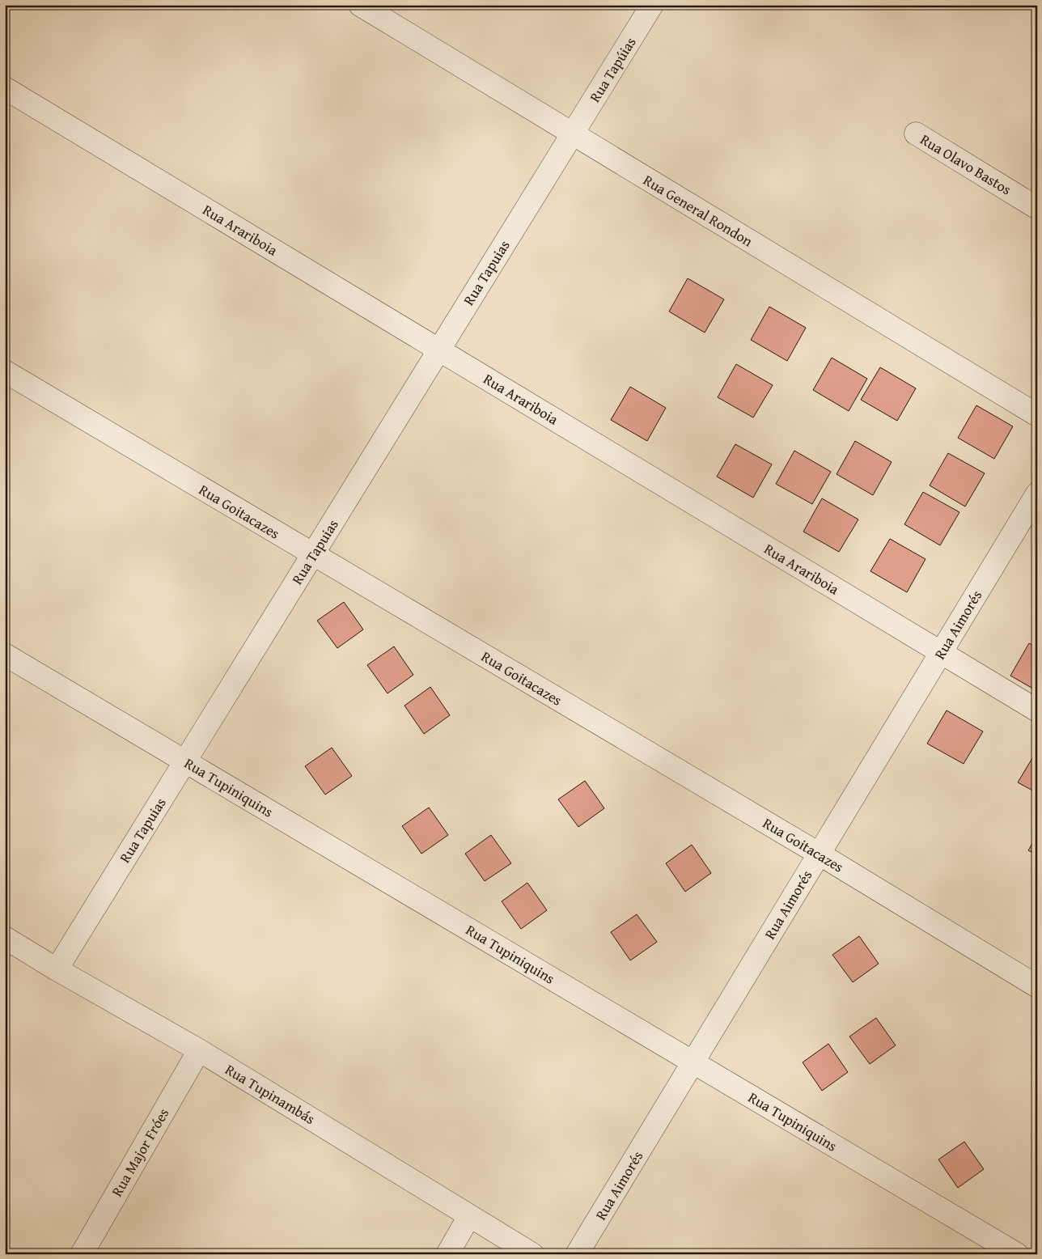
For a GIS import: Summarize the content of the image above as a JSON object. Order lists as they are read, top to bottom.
{
  "streets": {
    "street": [
      "Rua Tapúias",
      "Rua Olavo Bastos",
      "Rua General Rondon",
      "Rua Arariboia",
      "Rua Tapuias",
      "Rua Goitacazes",
      "Rua Aimorés",
      "Rua Tupiniquins",
      "Rua Tupinambás",
      "Rua Major Fróes"
    ]
  },
  "crossings": [
    ["Rua Tapúias", "Rua General Rondon"],
    ["Rua Tapúias", "Rua Tapuias"],
    ["Rua General Rondon", "Rua Tapuias"],
    ["Rua Arariboia", "Rua Tapuias"],
    ["Rua Arariboia", "Rua Aimorés"],
    ["Rua Tapuias", "Rua Goitacazes"],
    ["Rua Tapuias", "Rua Tupiniquins"],
    ["Rua Tapuias", "Rua Tupinambás"],
    ["Rua Goitacazes", "Rua Aimorés"],
    ["Rua Aimorés", "Rua Tupiniquins"],
    ["Rua Tupinambás", "Rua Major Fróes"]
  ]
}
